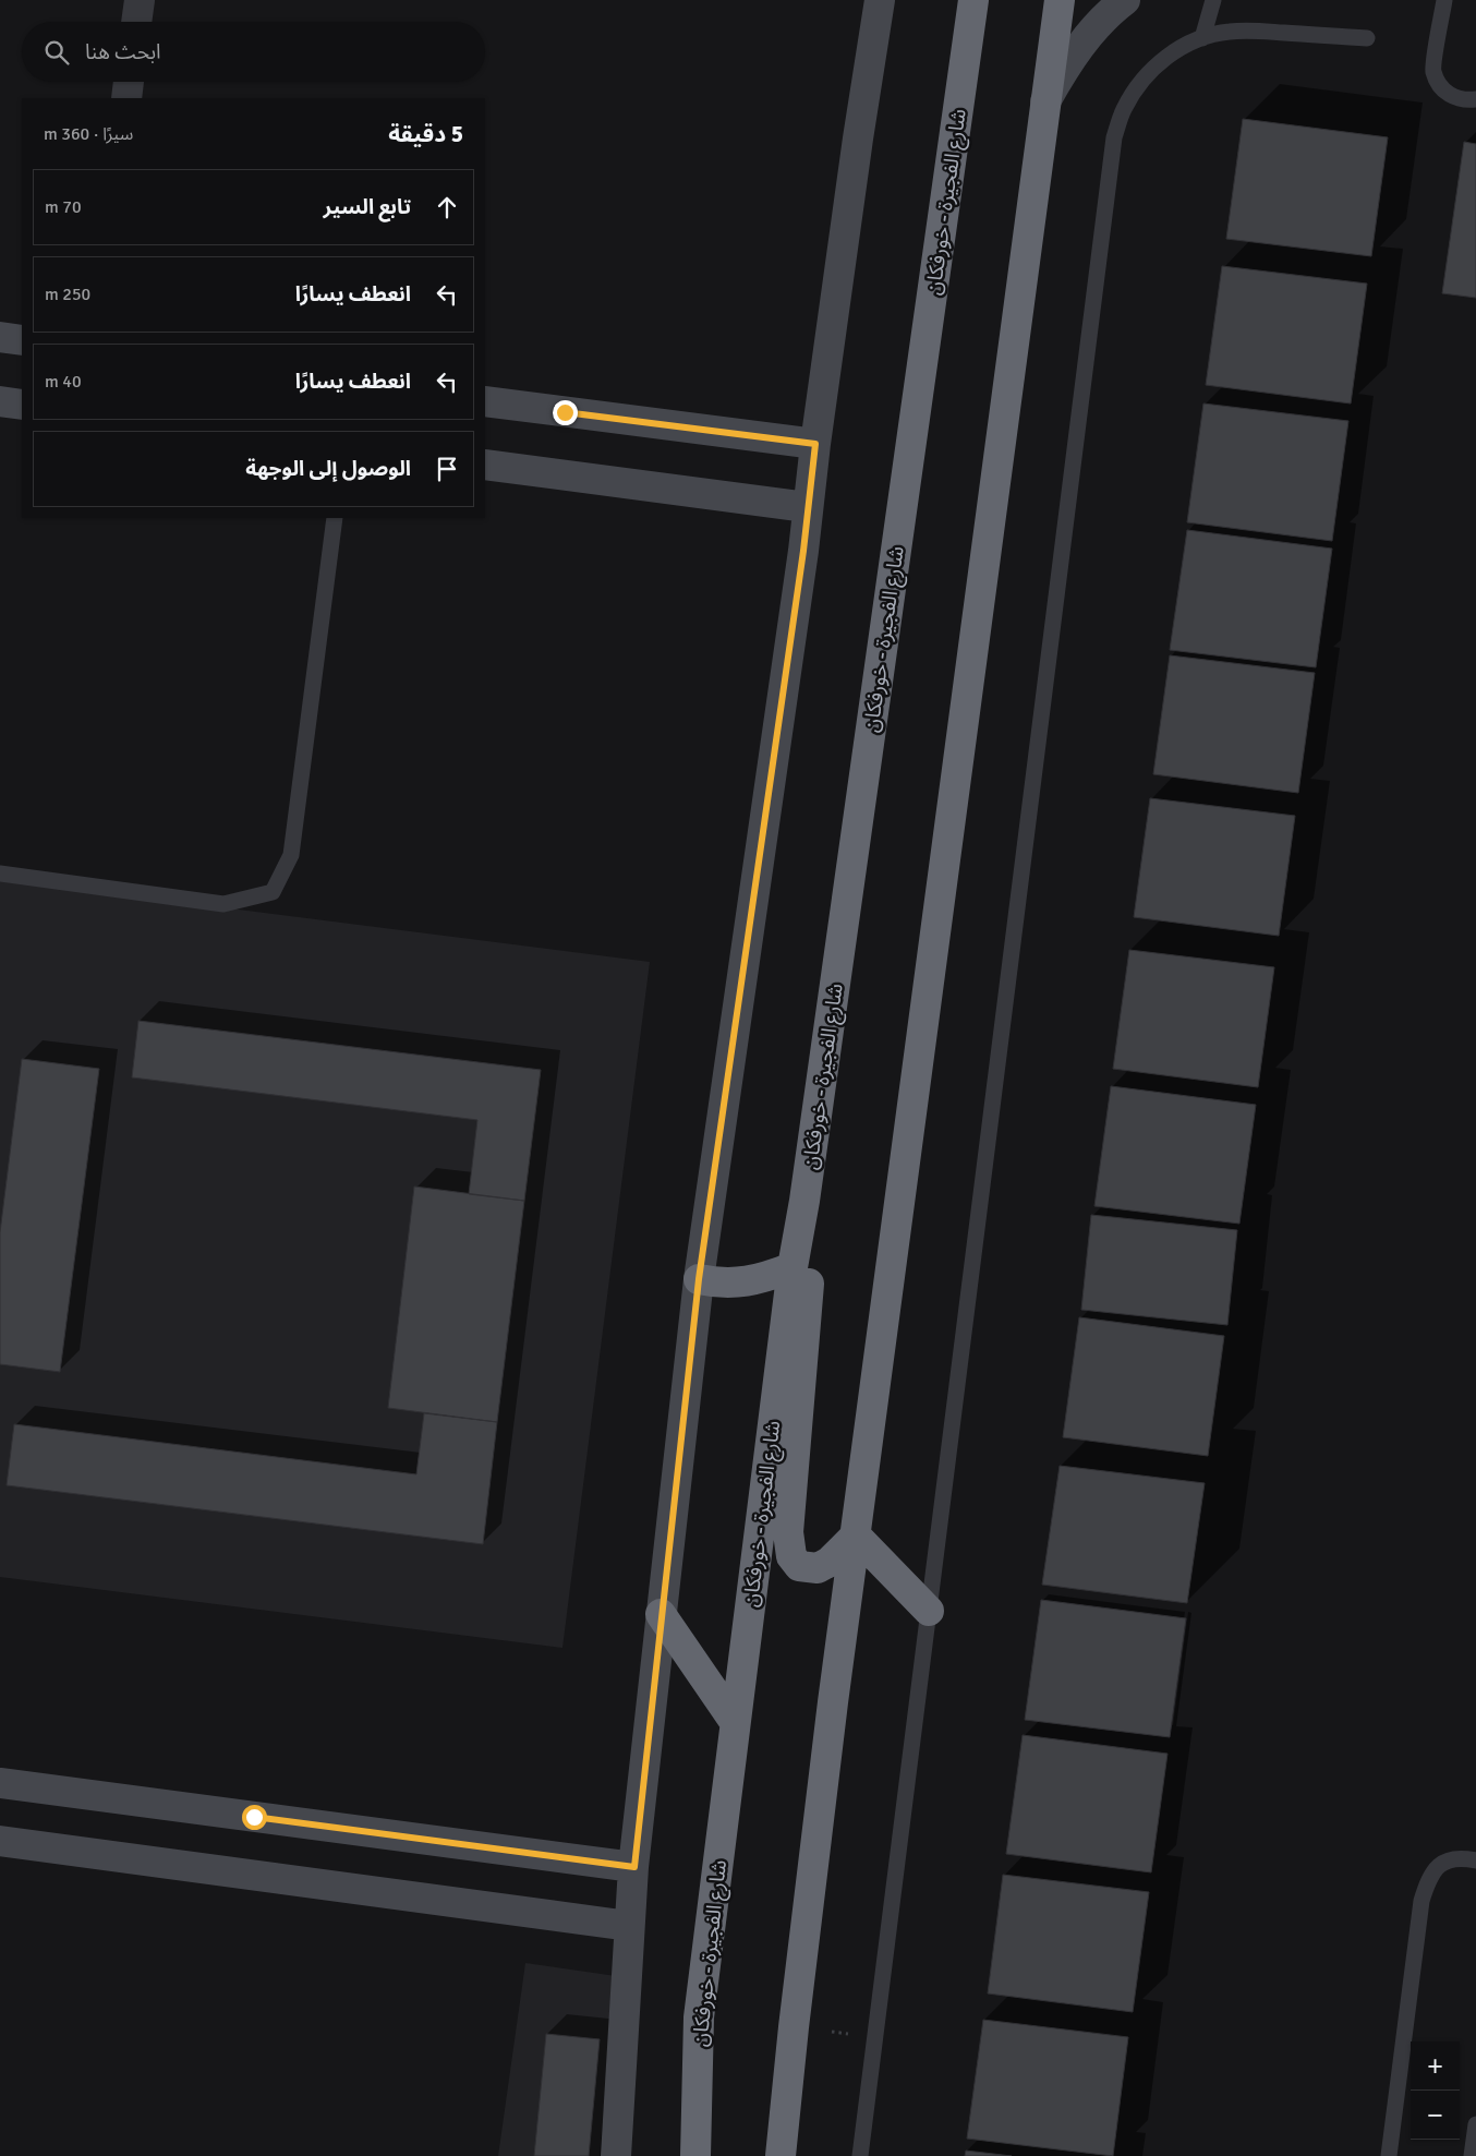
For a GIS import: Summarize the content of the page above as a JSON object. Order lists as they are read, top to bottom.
{
  "streets": {
    "highway": ["شارع الفجيرة - خورفكان"]
  },
  "page": {
    "search": "ابحث هنا",
    "heading": ["5 دقيقة", "سيرًا · 360 m"],
    "list": [
      ["تابع السير", "70 m"],
      ["انعطف يسارًا", "250 m"],
      ["انعطف يسارًا", "40 m"],
      "الوصول إلى الوجهة"
    ],
    "map_buttons": ["+", "−"]
  }
}
